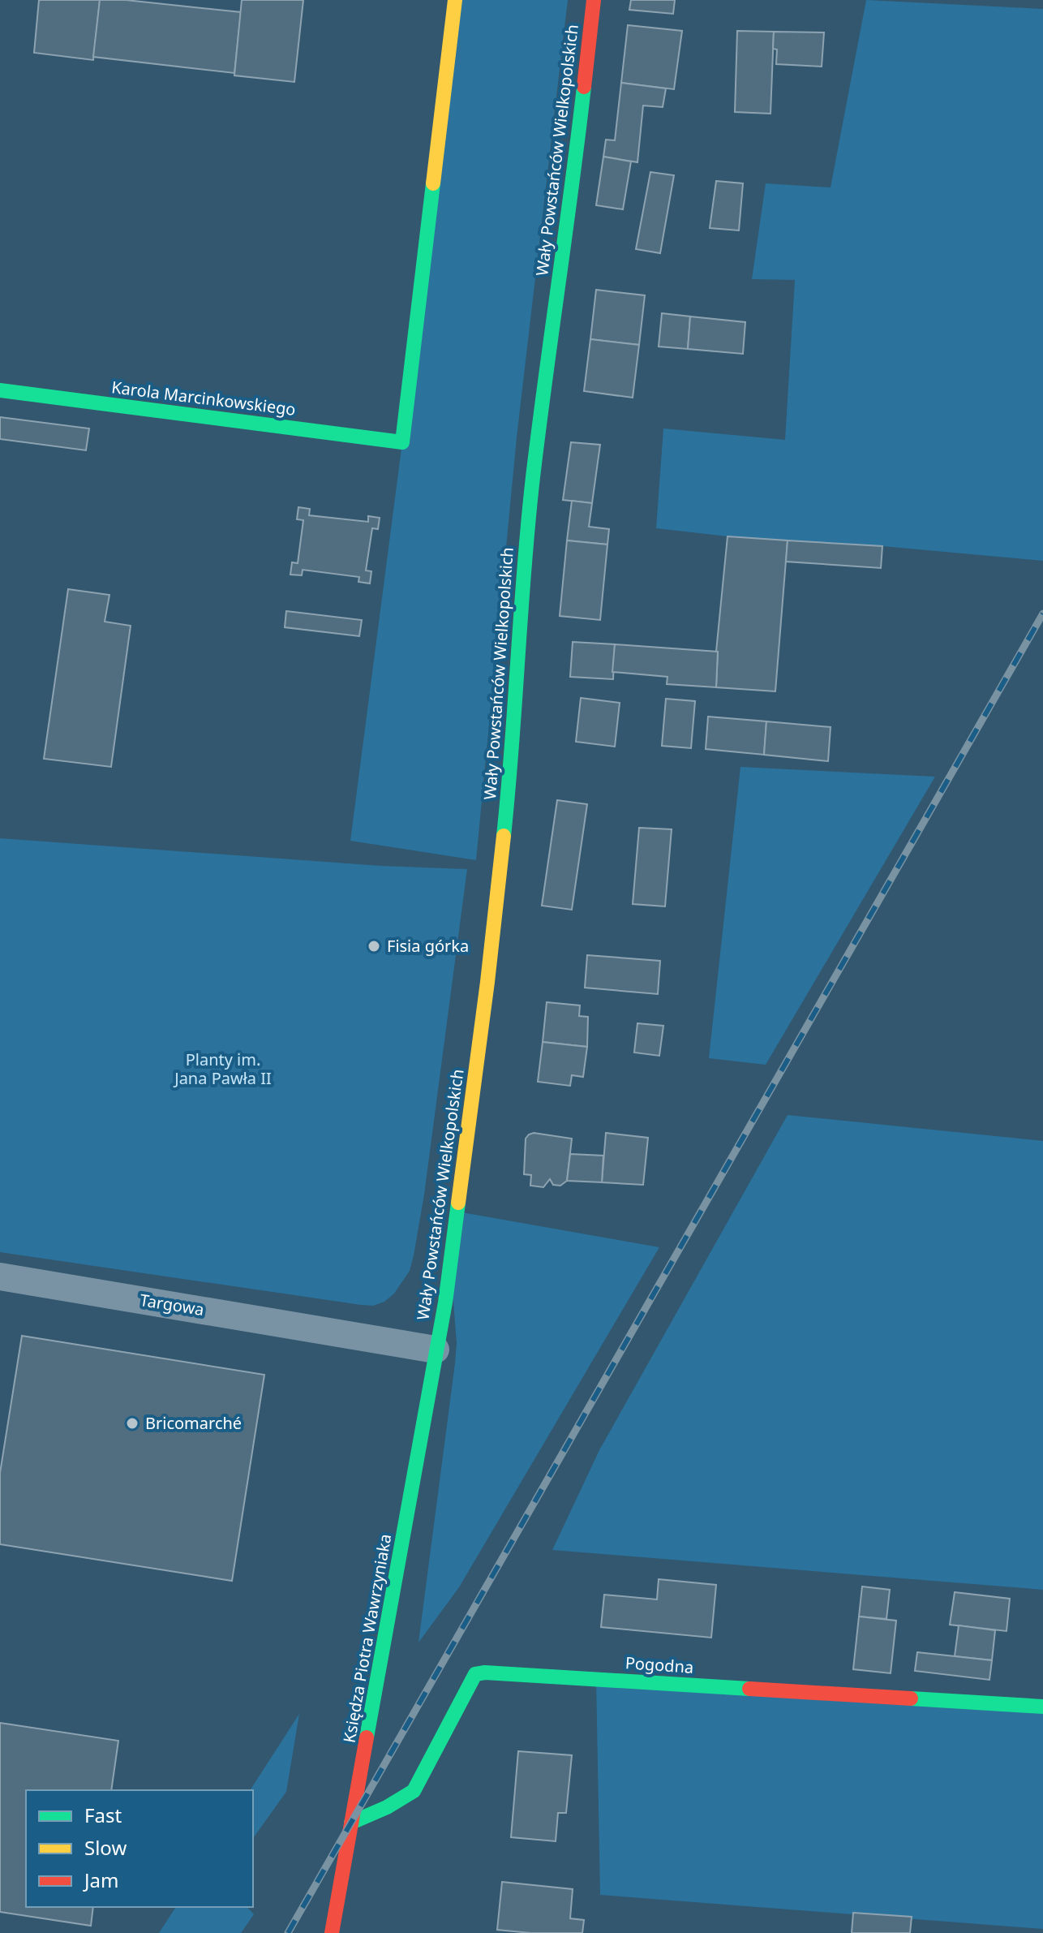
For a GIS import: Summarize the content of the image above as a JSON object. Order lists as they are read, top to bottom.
{
  "streets": {
    "main road": [
      "Wały Powstańców Wielkopolskich",
      "Karola Marcinkowskiego",
      "Księdza Piotra Wawrzyniaka",
      "Pogodna"
    ],
    "street": ["Targowa"]
  },
  "crossings": [
    ["Wały Powstańców Wielkopolskich", "Targowa"],
    ["Wały Powstańców Wielkopolskich", "Księdza Piotra Wawrzyniaka"],
    ["Targowa", "Księdza Piotra Wawrzyniaka"],
    ["Księdza Piotra Wawrzyniaka", "Pogodna"]
  ],
  "parks": ["Planty im. Jana Pawła II"],
  "places": ["Fisia górka", "Bricomarché"],
  "legend": ["Fast", "Slow", "Jam"]
}
